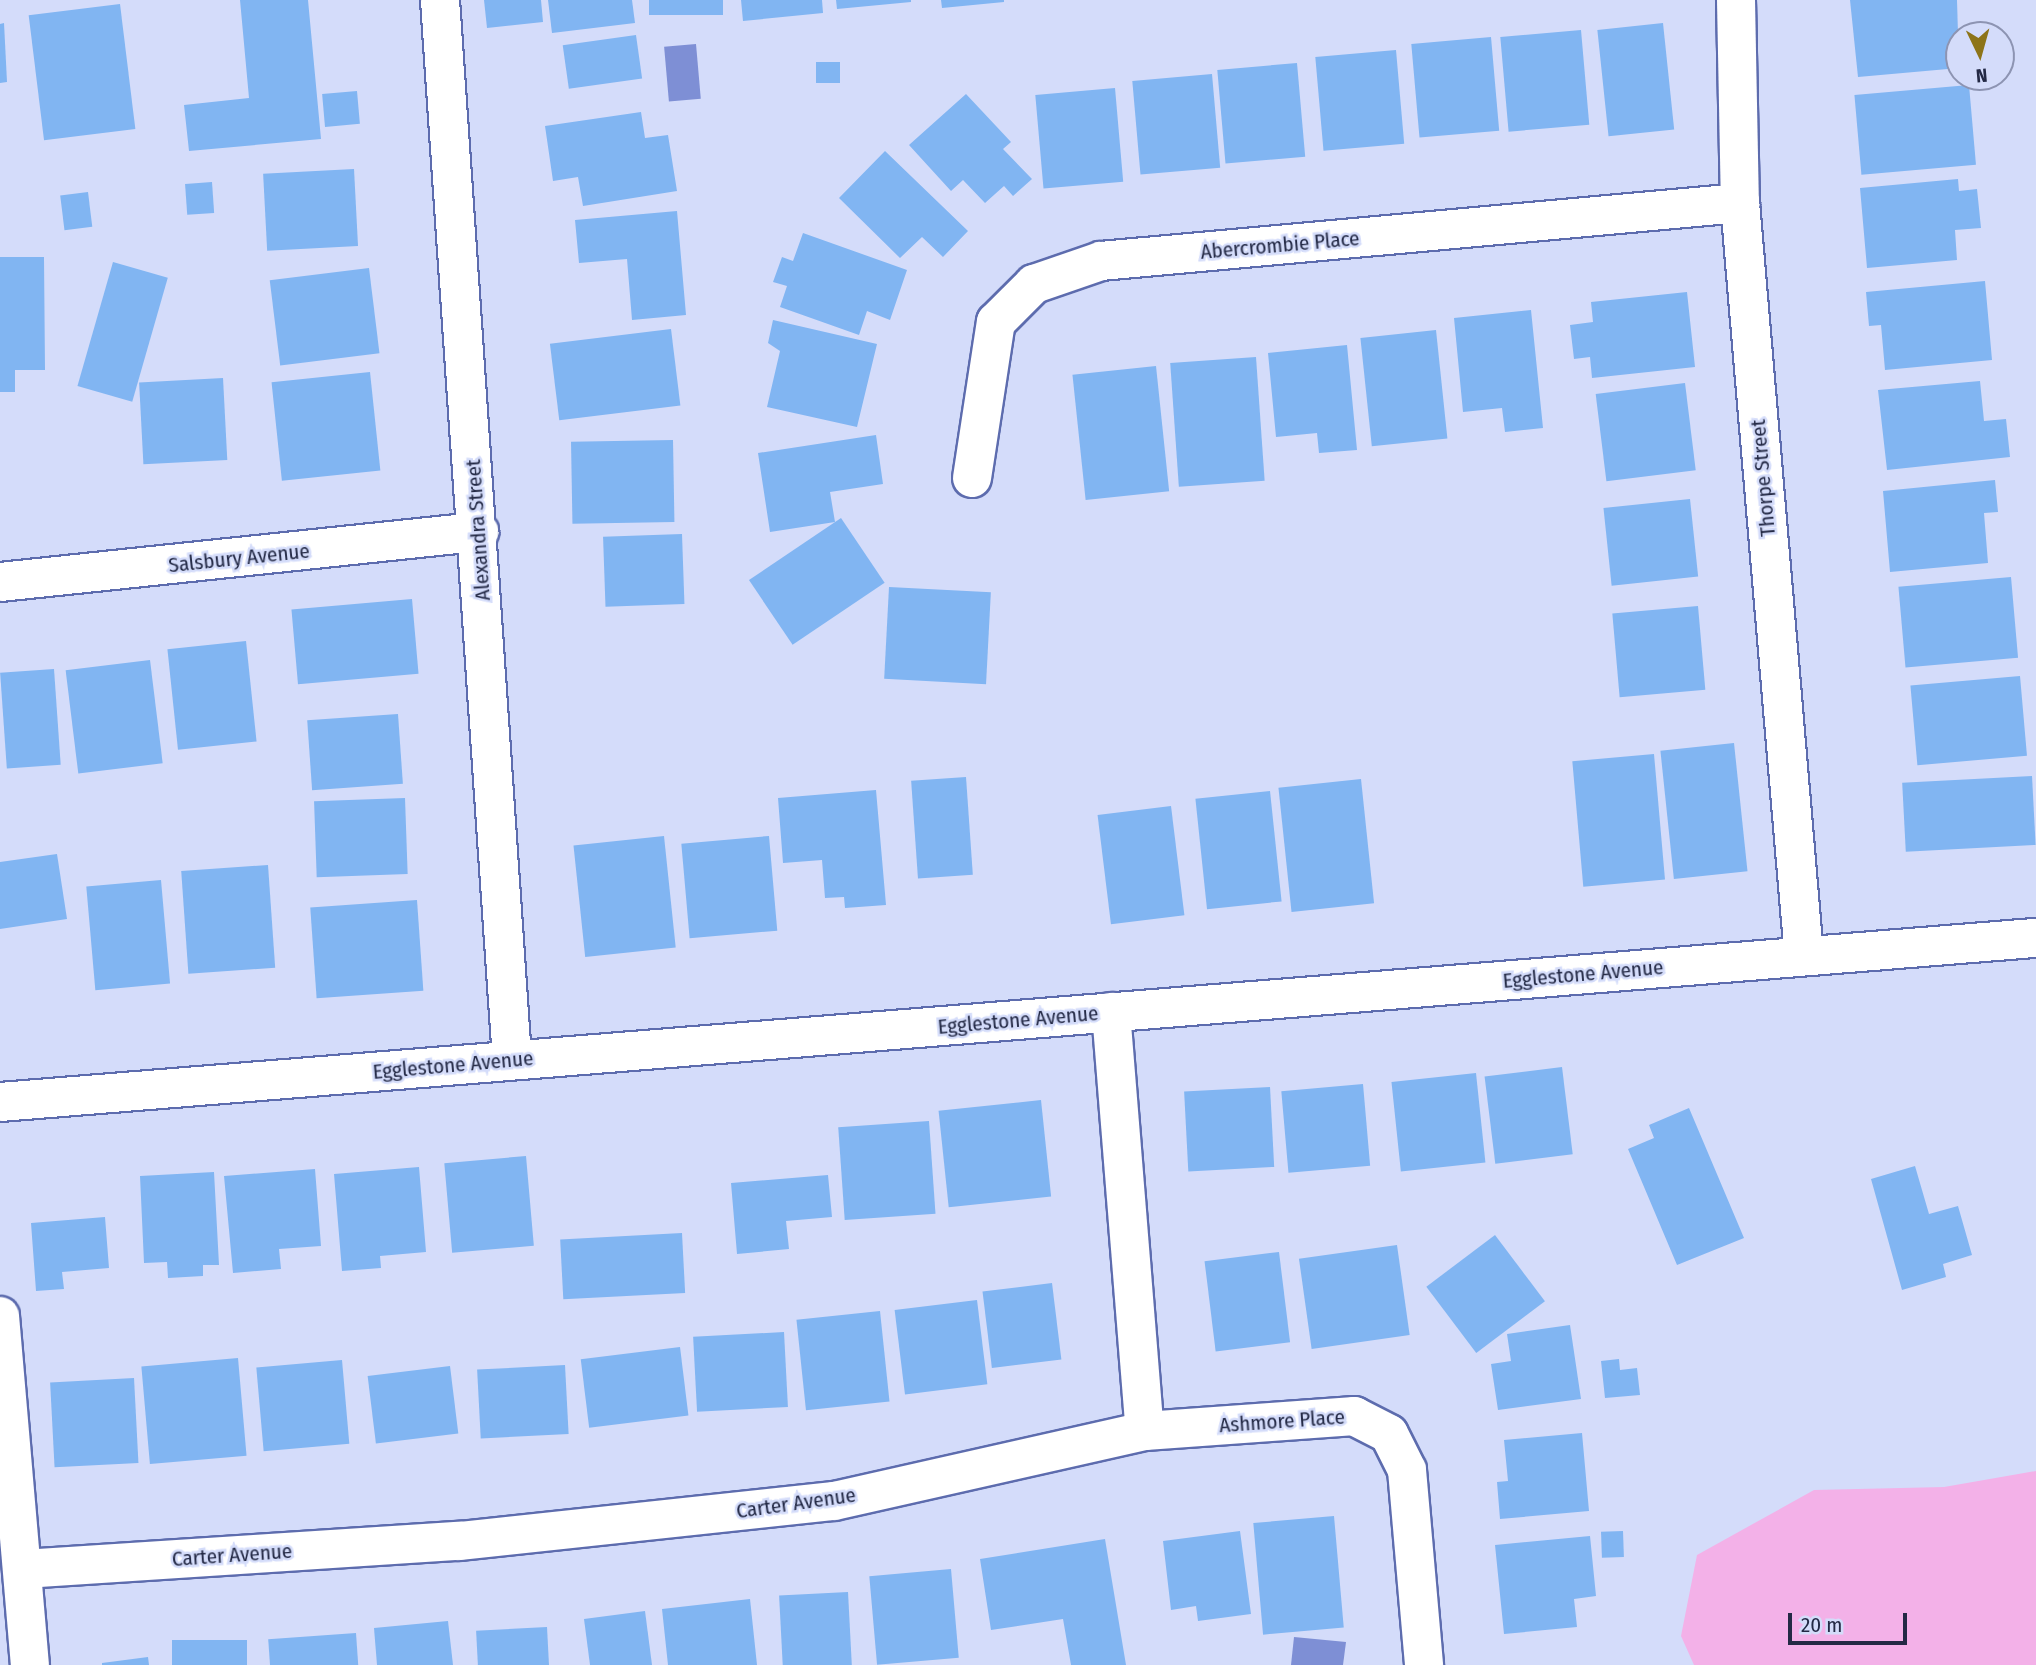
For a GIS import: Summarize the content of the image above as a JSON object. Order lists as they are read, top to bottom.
{
  "streets": {
    "street": [
      "Abercrombie Place",
      "Thorpe Street",
      "Alexandra Street",
      "Salsbury Avenue",
      "Egglestone Avenue",
      "Ashmore Place",
      "Carter Avenue"
    ]
  },
  "crossings": [
    ["Abercrombie Place", "Thorpe Street"],
    ["Thorpe Street", "Egglestone Avenue"],
    ["Alexandra Street", "Salsbury Avenue"],
    ["Alexandra Street", "Egglestone Avenue"],
    ["Ashmore Place", "Carter Avenue"]
  ],
  "scale_bar": "20 m",
  "north": "bottom"
}
